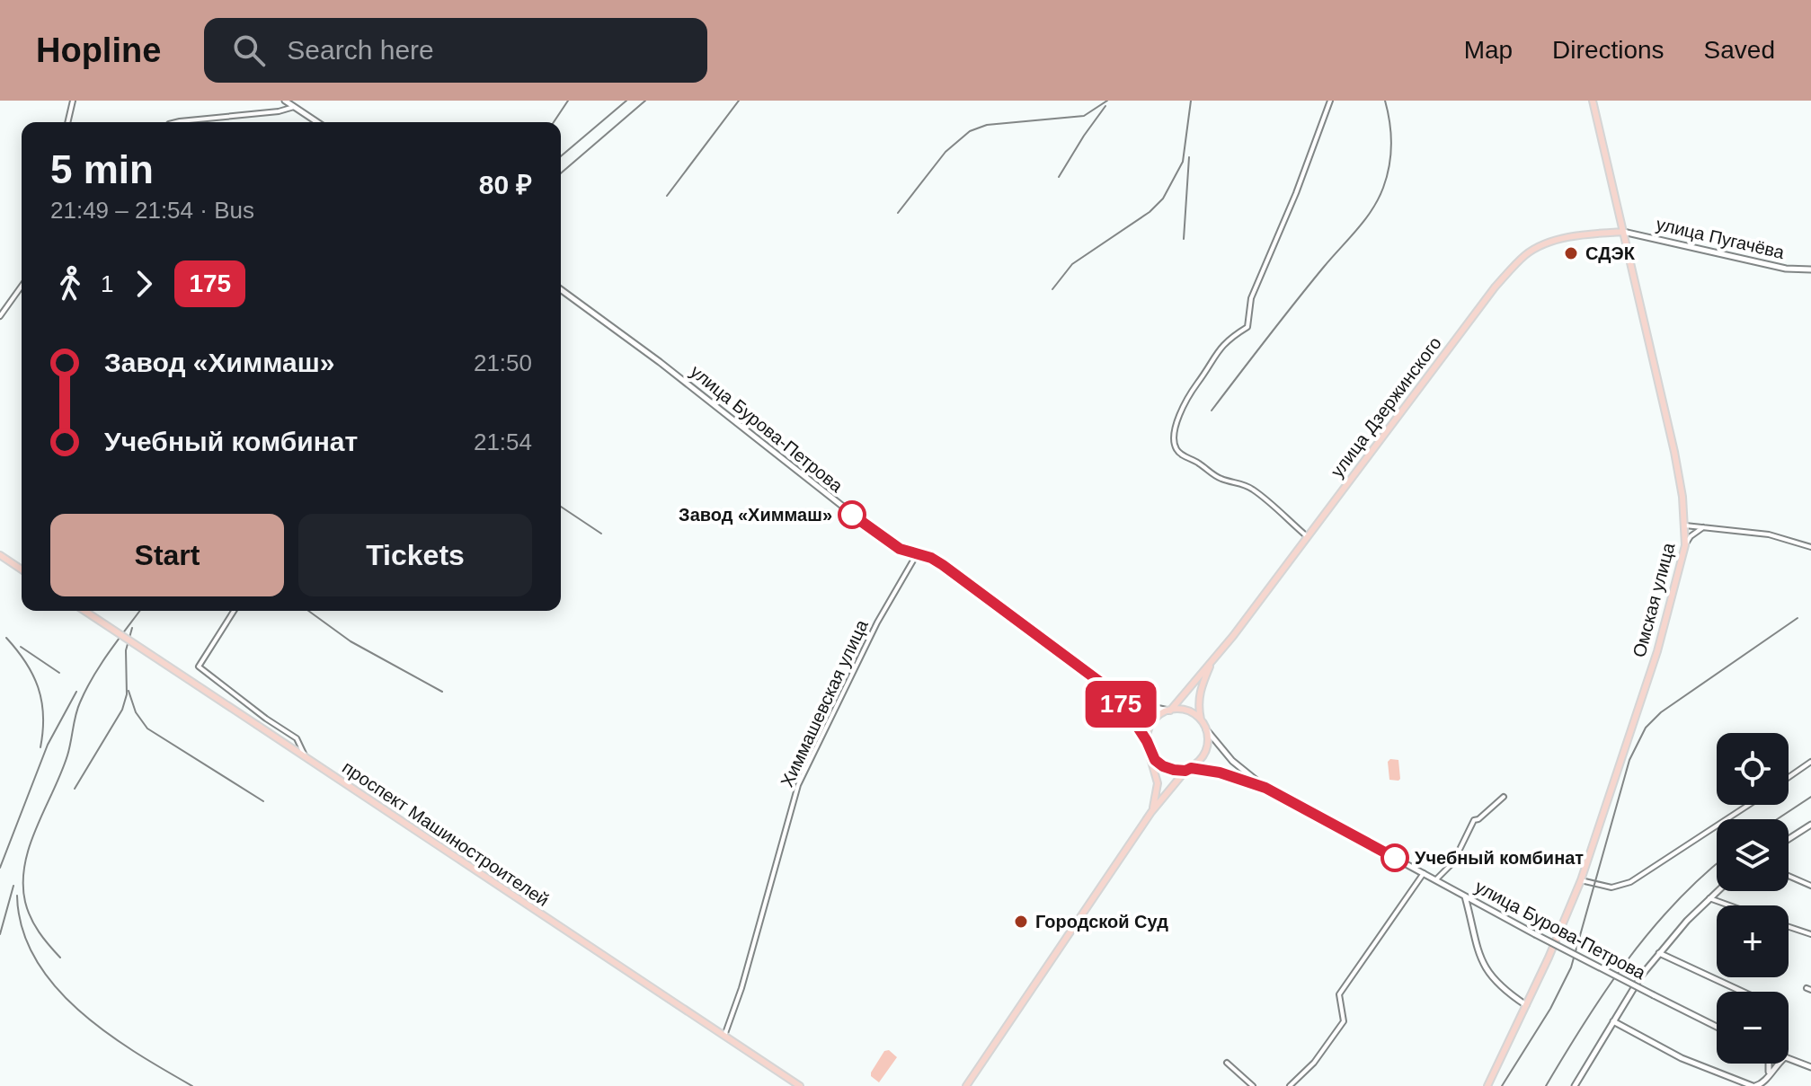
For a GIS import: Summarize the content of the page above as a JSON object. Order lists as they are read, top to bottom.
{
  "streets": {
    "main road": [
      "улица Пугачёва",
      "улица Дзержинского",
      "улица Бурова-Петрова",
      "Омская улица",
      "проспект Машиностроителей"
    ],
    "street": ["Химмашевская улица"]
  },
  "crossings": [
    ["улица Пугачёва", "улица Дзержинского"],
    ["улица Пугачёва", "Омская улица"],
    ["улица Дзержинского", "улица Бурова-Петрова"],
    ["улица Дзержинского", "Омская улица"],
    ["улица Бурова-Петрова", "Химмашевская улица"],
    ["Химмашевская улица", "проспект Машиностроителей"]
  ],
  "places": [
    "СДЭК",
    "Завод «Химмаш»",
    "Учебный комбинат",
    "Городской Суд"
  ],
  "lines": ["bus line 175"],
  "page": {
    "header": "Hopline",
    "search": "Search here",
    "nav": ["Map", "Directions", "Saved"],
    "on_map": "175",
    "heading": ["5 min", "21:49 – 21:54 · Bus", "80 ₽"],
    "legs": ["1", "175"],
    "list": [
      {
        "name": "Завод «Химмаш»",
        "value": "21:50"
      },
      {
        "name": "Учебный комбинат",
        "value": "21:54"
      }
    ],
    "buttons": ["Start", "Tickets"],
    "map_buttons": ["+", "−"]
  }
}
